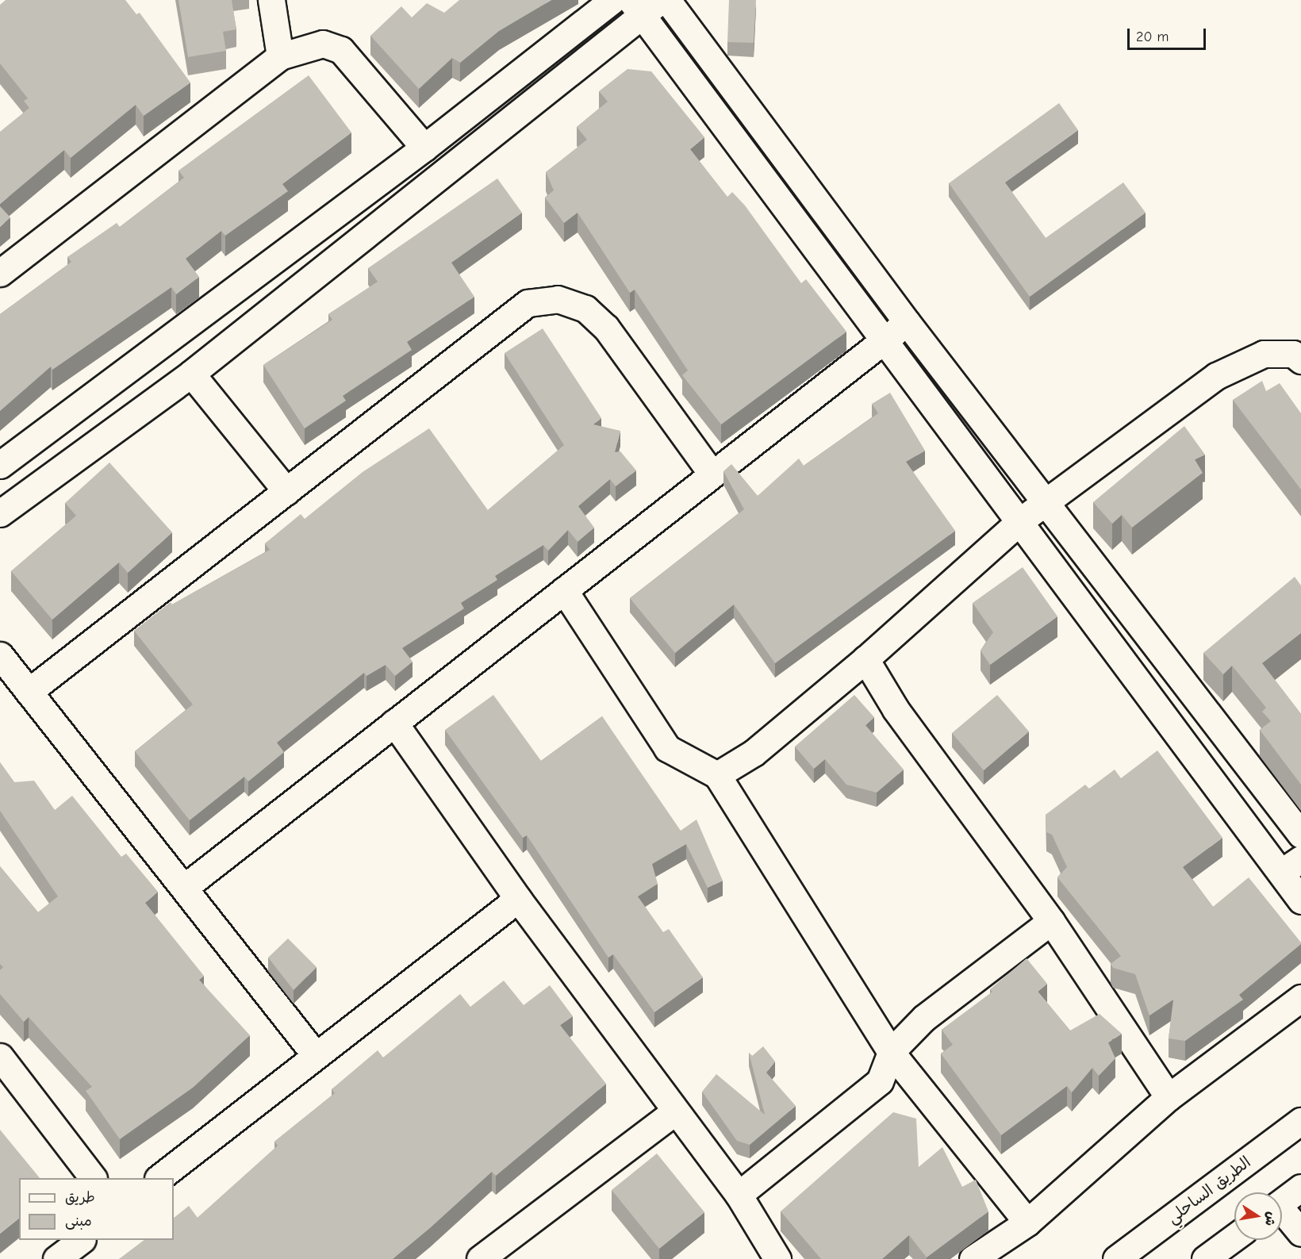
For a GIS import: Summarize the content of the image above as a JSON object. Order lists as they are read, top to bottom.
{
  "streets": {
    "main road": ["الطريق الساحلي"]
  },
  "legend": ["طريق", "مبنى"],
  "scale_bar": "20 m",
  "north": "right"
}
